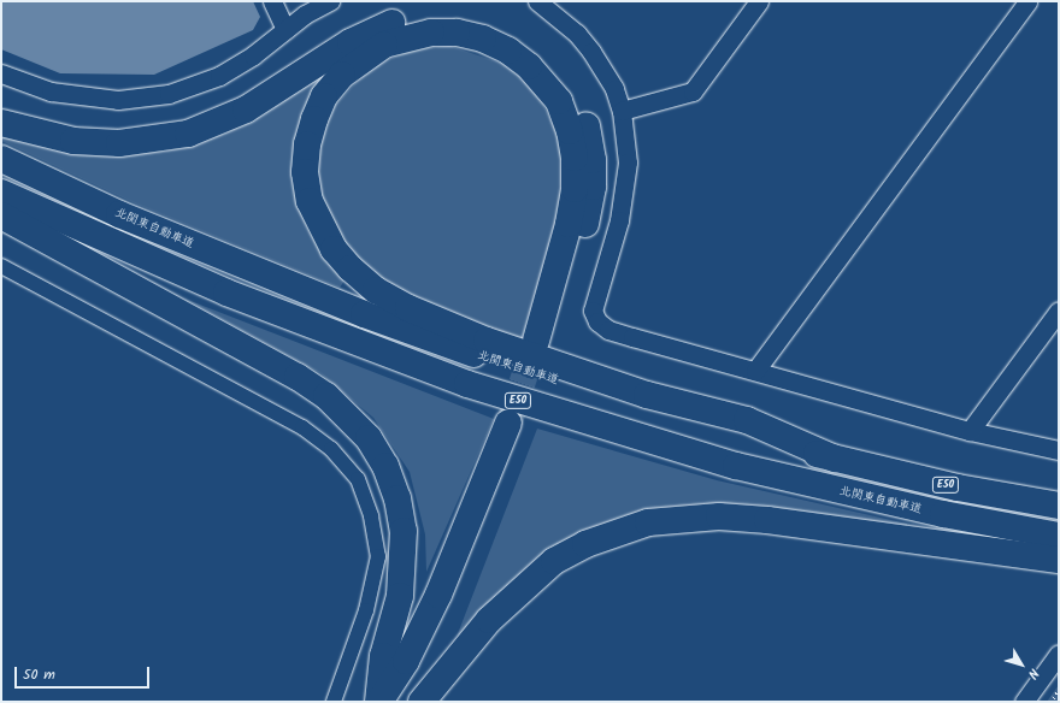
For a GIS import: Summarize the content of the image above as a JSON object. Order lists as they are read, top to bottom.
{
  "streets": {
    "highway": ["北関東自動車道", "E50"]
  },
  "scale_bar": "50 m",
  "north": "bottom right"
}
